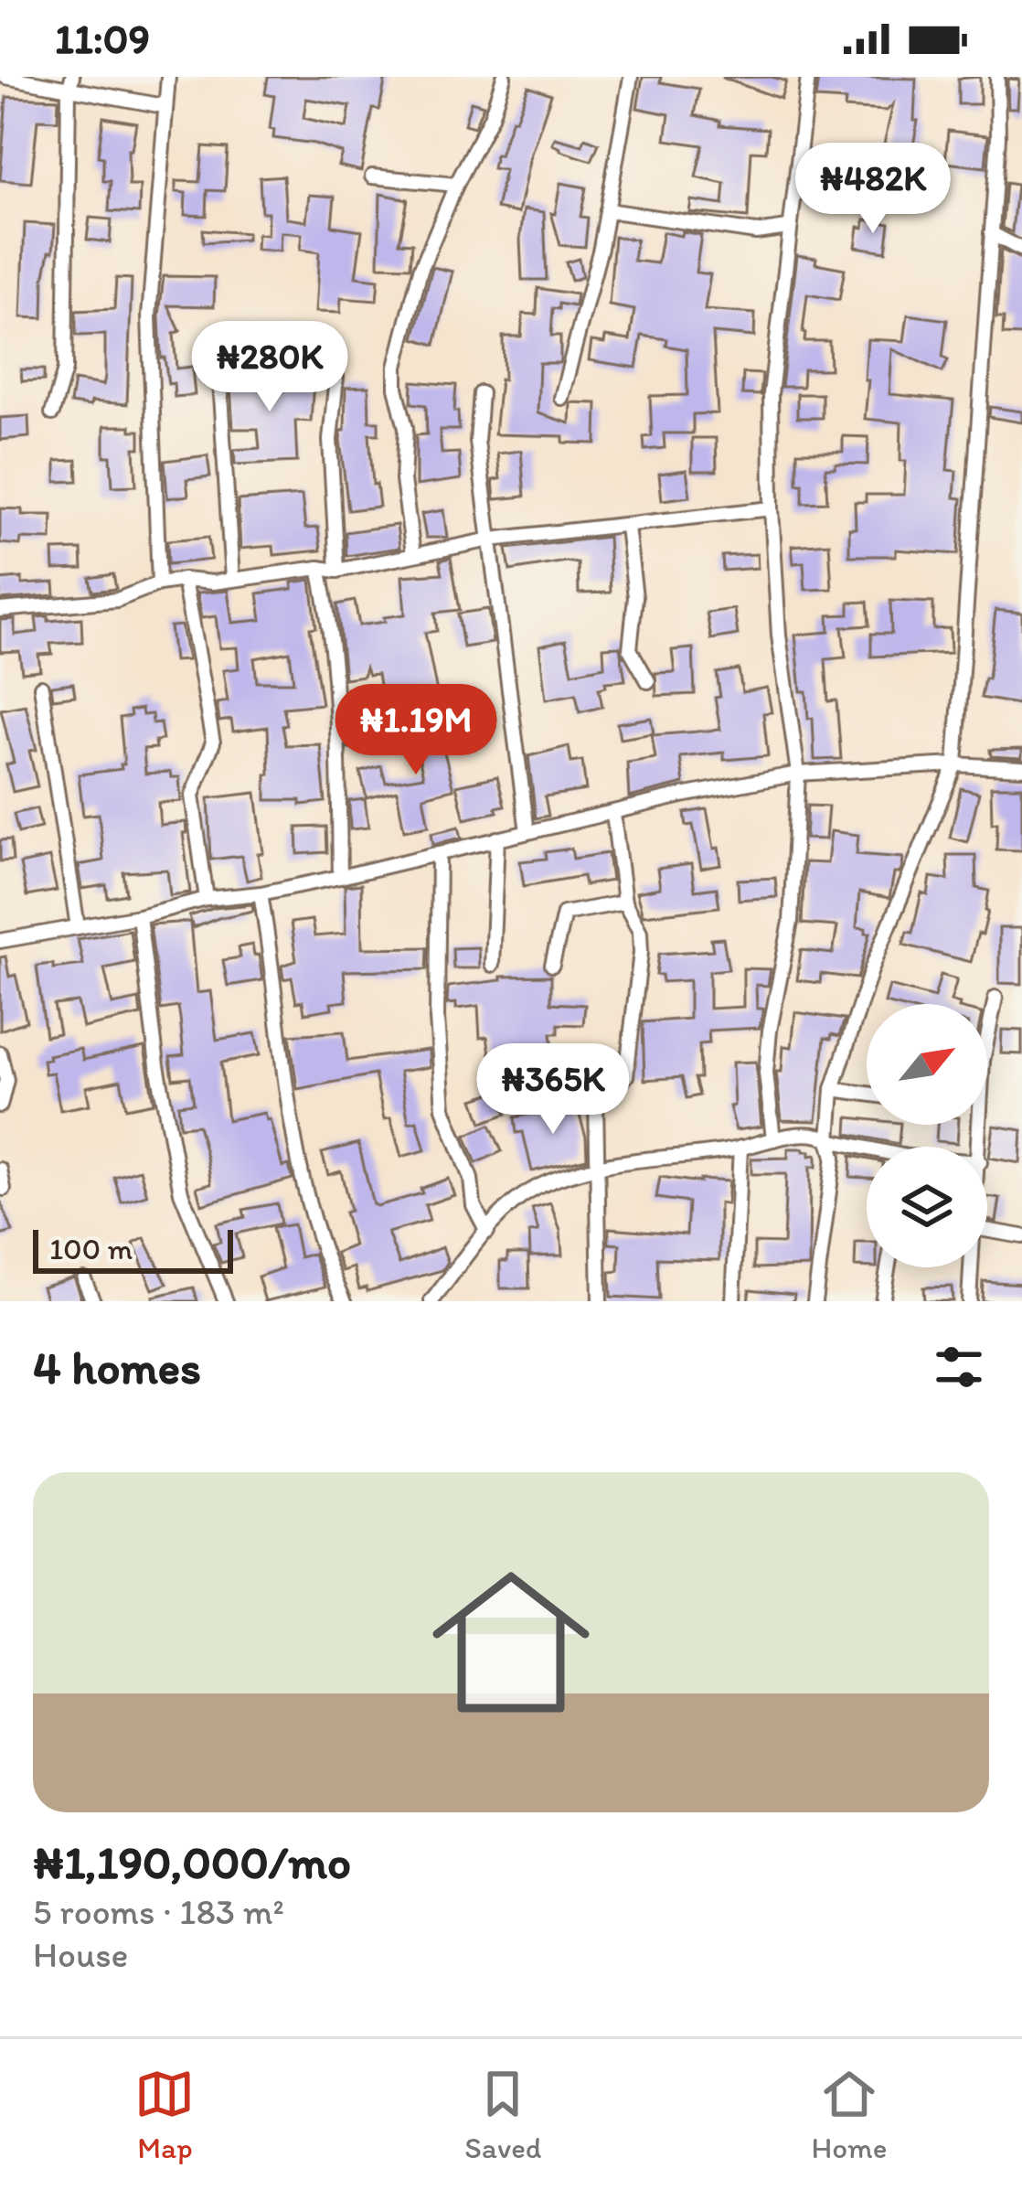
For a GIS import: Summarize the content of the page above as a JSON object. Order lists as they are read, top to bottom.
{
  "scale_bar": "100 m",
  "north": "top right",
  "page": {
    "status": "11:09",
    "price": [
      "₦482K",
      "₦280K",
      "₦1.19M",
      "₦365K"
    ],
    "scale": "100 m",
    "heading": "4 homes",
    "list": [
      {
        "name": "₦1,190,000/mo",
        "note": "5 rooms · 183 m² · House"
      }
    ],
    "tabs": ["Map", "Saved", "Home"]
  }
}
